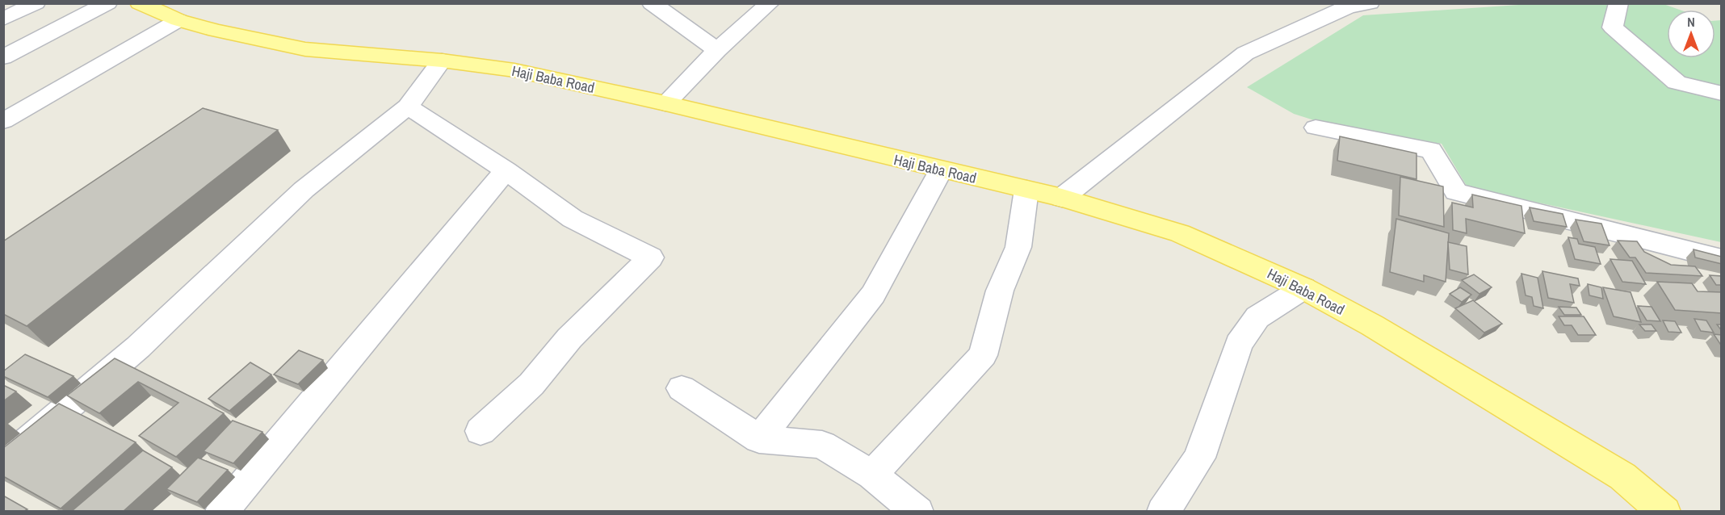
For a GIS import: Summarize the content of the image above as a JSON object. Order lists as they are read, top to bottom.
{
  "streets": {
    "main road": ["Haji Baba Road"]
  },
  "north": "top"
}
